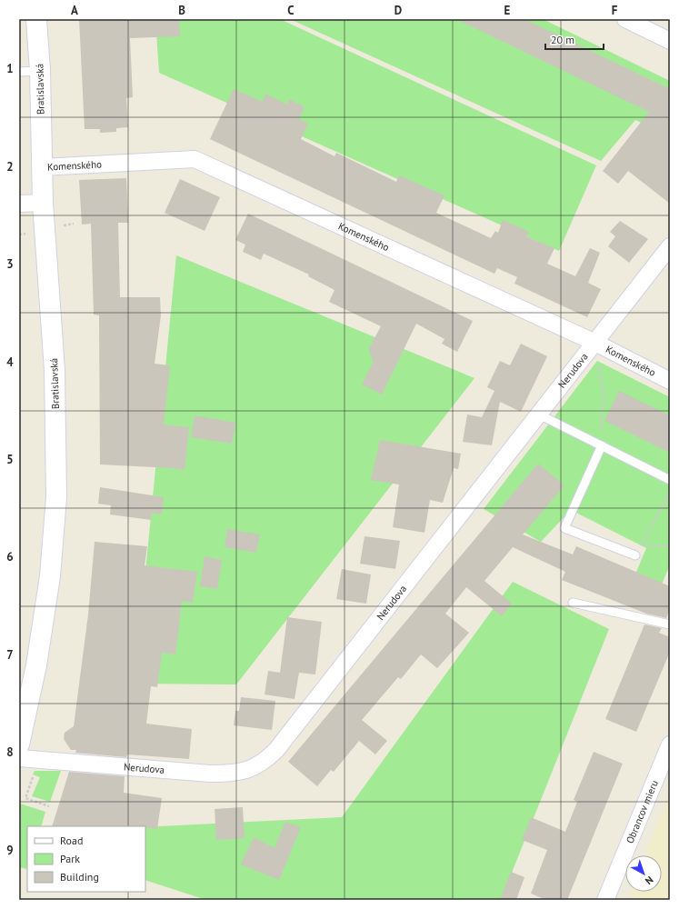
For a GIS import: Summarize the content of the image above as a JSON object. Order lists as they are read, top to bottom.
{
  "streets": {
    "main road": ["Bratislavská"],
    "street": ["Komenského", "Nerudova", "Obrancov mieru"]
  },
  "crossings": [
    ["Bratislavská", "Komenského"],
    ["Komenského", "Nerudova"]
  ],
  "legend": ["Road", "Park", "Building"],
  "scale_bar": "20 m",
  "north": "bottom right",
  "grid": {
    "columns": [
      "A",
      "B",
      "C",
      "D",
      "E",
      "F"
    ],
    "rows": [
      "1",
      "2",
      "3",
      "4",
      "5",
      "6",
      "7",
      "8",
      "9"
    ]
  }
}
